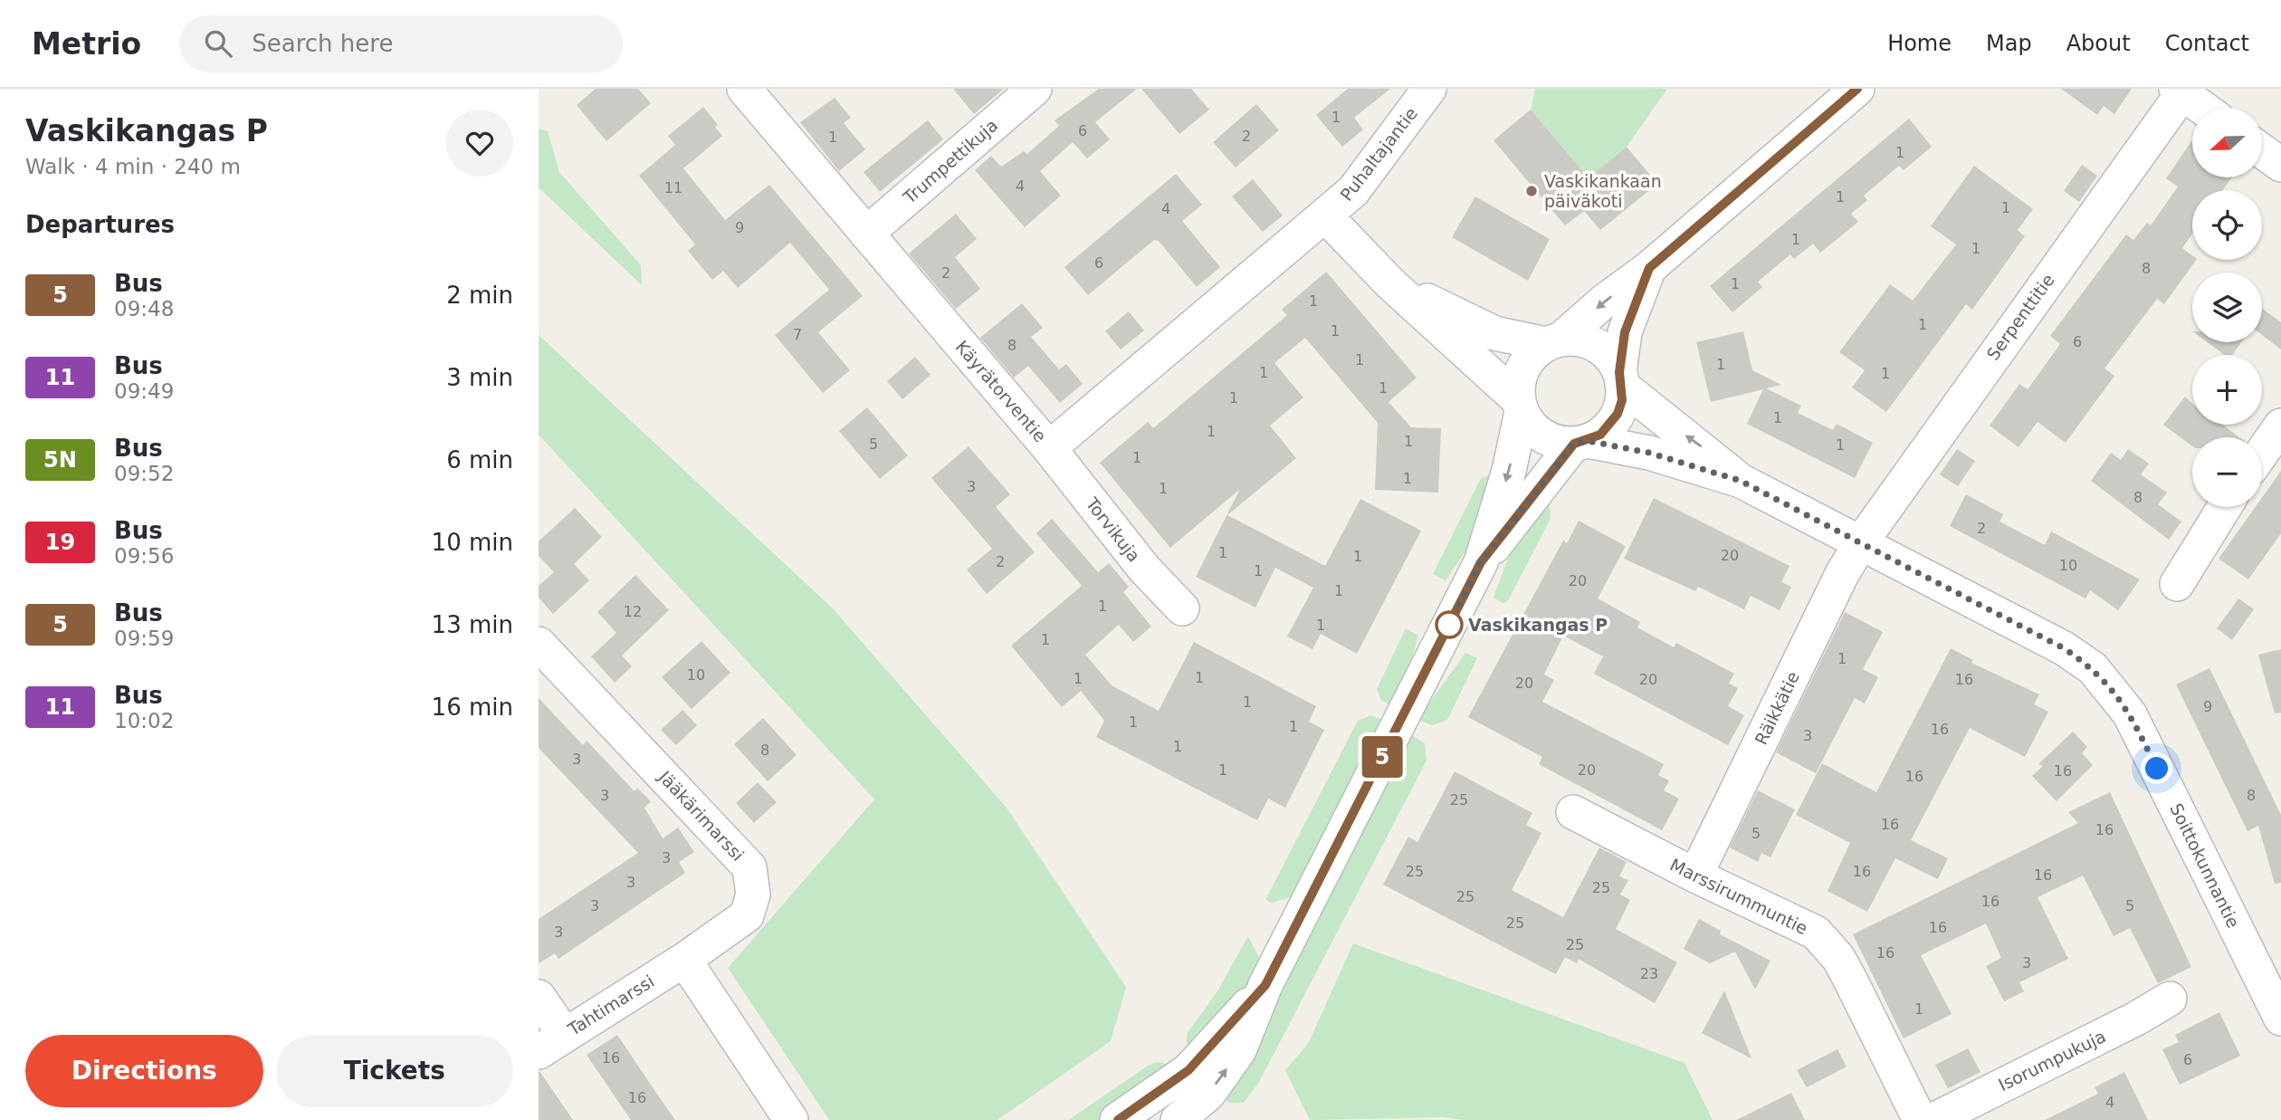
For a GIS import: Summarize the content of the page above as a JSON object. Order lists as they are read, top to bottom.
{
  "streets": {
    "street": [
      "Puhaltajantie",
      "Trumpettikuja",
      "Serpenttitie",
      "Käyrätorventie",
      "Torvikuja",
      "Räikkätie",
      "Jääkärimarssi",
      "Soittokunnantie",
      "Marssirummuntie",
      "Tahtimarssi",
      "Isorumpukuja"
    ]
  },
  "crossings": [
    ["Puhaltajantie", "Käyrätorventie"],
    ["Trumpettikuja", "Käyrätorventie"],
    ["Serpenttitie", "Räikkätie"],
    ["Serpenttitie", "Soittokunnantie"],
    ["Käyrätorventie", "Torvikuja"],
    ["Räikkätie", "Soittokunnantie"],
    ["Räikkätie", "Marssirummuntie"],
    ["Jääkärimarssi", "Tahtimarssi"]
  ],
  "places": ["Vaskikankaan päiväkoti", "Vaskikangas P"],
  "lines": ["bus line 5"],
  "house_numbers": [
    "1",
    "6",
    "2",
    "1",
    "1",
    "4",
    "11",
    "1",
    "1",
    "4",
    "9",
    "1",
    "1",
    "6",
    "8",
    "2",
    "1",
    "1",
    "1",
    "1",
    "7",
    "6",
    "8",
    "1",
    "1",
    "1",
    "1",
    "1",
    "1",
    "1",
    "1",
    "1",
    "5",
    "1",
    "1",
    "1",
    "3",
    "1",
    "8",
    "2",
    "1",
    "20",
    "1",
    "2",
    "10",
    "1",
    "20",
    "1",
    "1",
    "12",
    "1",
    "1",
    "1",
    "10",
    "1",
    "1",
    "20",
    "16",
    "20",
    "1",
    "9",
    "1",
    "1",
    "16",
    "3",
    "1",
    "8",
    "3",
    "1",
    "20",
    "16",
    "16",
    "3",
    "8",
    "25",
    "16",
    "16",
    "5",
    "3",
    "25",
    "16",
    "16",
    "3",
    "25",
    "25",
    "16",
    "3",
    "5",
    "25",
    "16",
    "3",
    "25",
    "16",
    "3",
    "23",
    "1",
    "16",
    "6",
    "16",
    "4"
  ],
  "north": "left",
  "page": {
    "header": "Metrio",
    "search": "Search here",
    "nav": [
      "Home",
      "Map",
      "About",
      "Contact"
    ],
    "heading": [
      ["Vaskikangas P", "Walk · 4 min · 240 m"],
      "Departures"
    ],
    "on_map": "5",
    "map_buttons": ["+", "−"],
    "list": [
      {
        "mark": "5",
        "name": "Bus",
        "note": "09:48",
        "value": "2 min"
      },
      {
        "mark": "11",
        "name": "Bus",
        "note": "09:49",
        "value": "3 min"
      },
      {
        "mark": "5N",
        "name": "Bus",
        "note": "09:52",
        "value": "6 min"
      },
      {
        "mark": "19",
        "name": "Bus",
        "note": "09:56",
        "value": "10 min"
      },
      {
        "mark": "5",
        "name": "Bus",
        "note": "09:59",
        "value": "13 min"
      },
      {
        "mark": "11",
        "name": "Bus",
        "note": "10:02",
        "value": "16 min"
      }
    ],
    "buttons": ["Directions", "Tickets"]
  }
}
